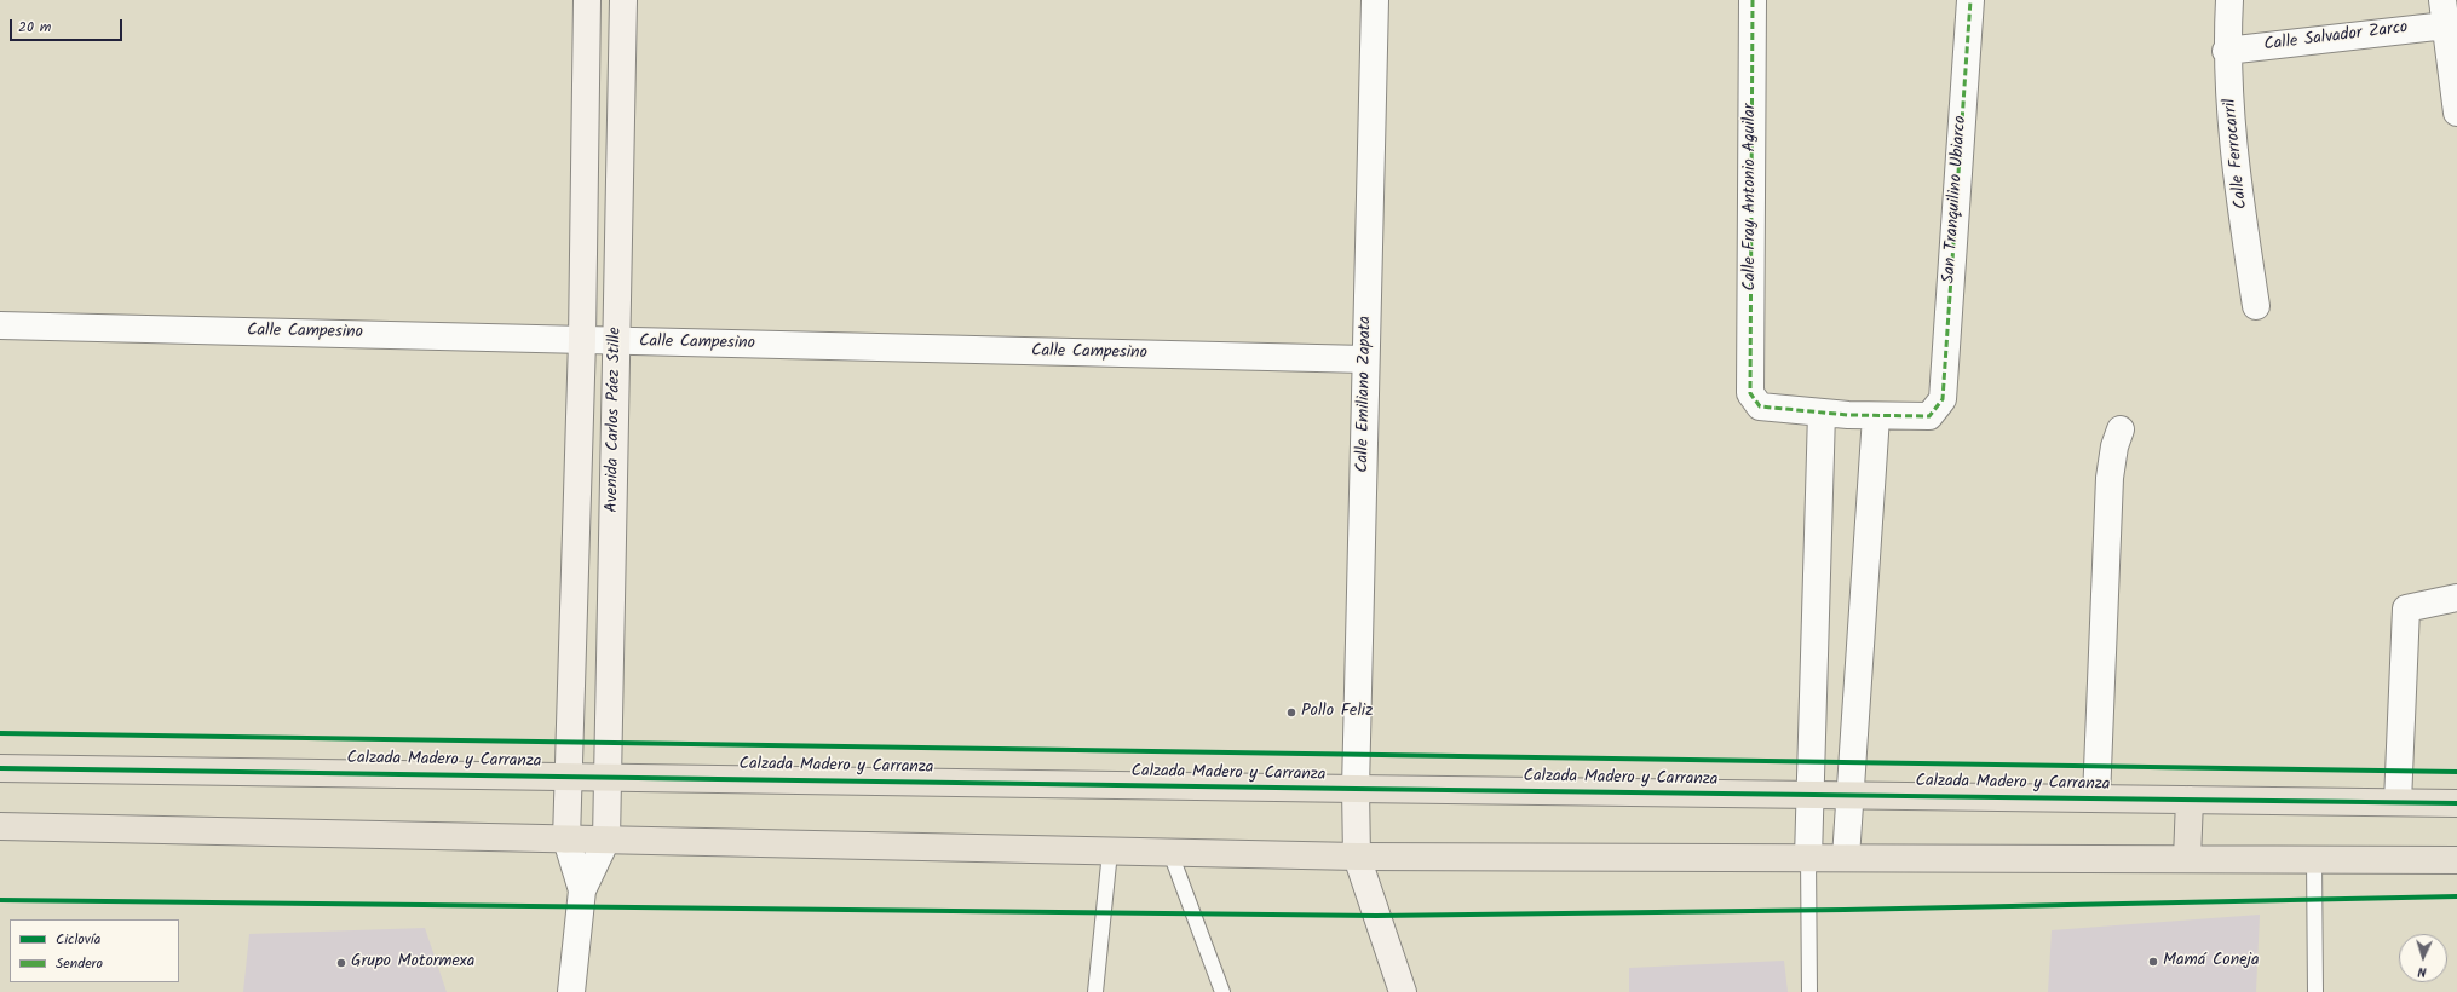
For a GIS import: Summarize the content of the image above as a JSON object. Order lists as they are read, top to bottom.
{
  "streets": {
    "main road": ["Calzada Madero y Carranza"],
    "street": [
      "Calle Salvador Zarco",
      "Calle Ferrocarril",
      "Calle Fray Antonio Aguilar",
      "San Tranquilino Ubiarco",
      "Calle Campesino",
      "Calle Emiliano Zapata",
      "Avenida Carlos Páez Stille"
    ]
  },
  "crossings": [
    ["Calle Salvador Zarco", "Calle Ferrocarril"],
    ["Calle Campesino", "Calle Emiliano Zapata"],
    ["Calle Campesino", "Avenida Carlos Páez Stille"],
    ["Calle Emiliano Zapata", "Calzada Madero y Carranza"],
    ["Avenida Carlos Páez Stille", "Calzada Madero y Carranza"]
  ],
  "places": ["Pollo Feliz", "Mamá Coneja", "Grupo Motormexa"],
  "legend": ["Ciclovía", "Sendero"],
  "scale_bar": "20 m",
  "north": "bottom"
}
